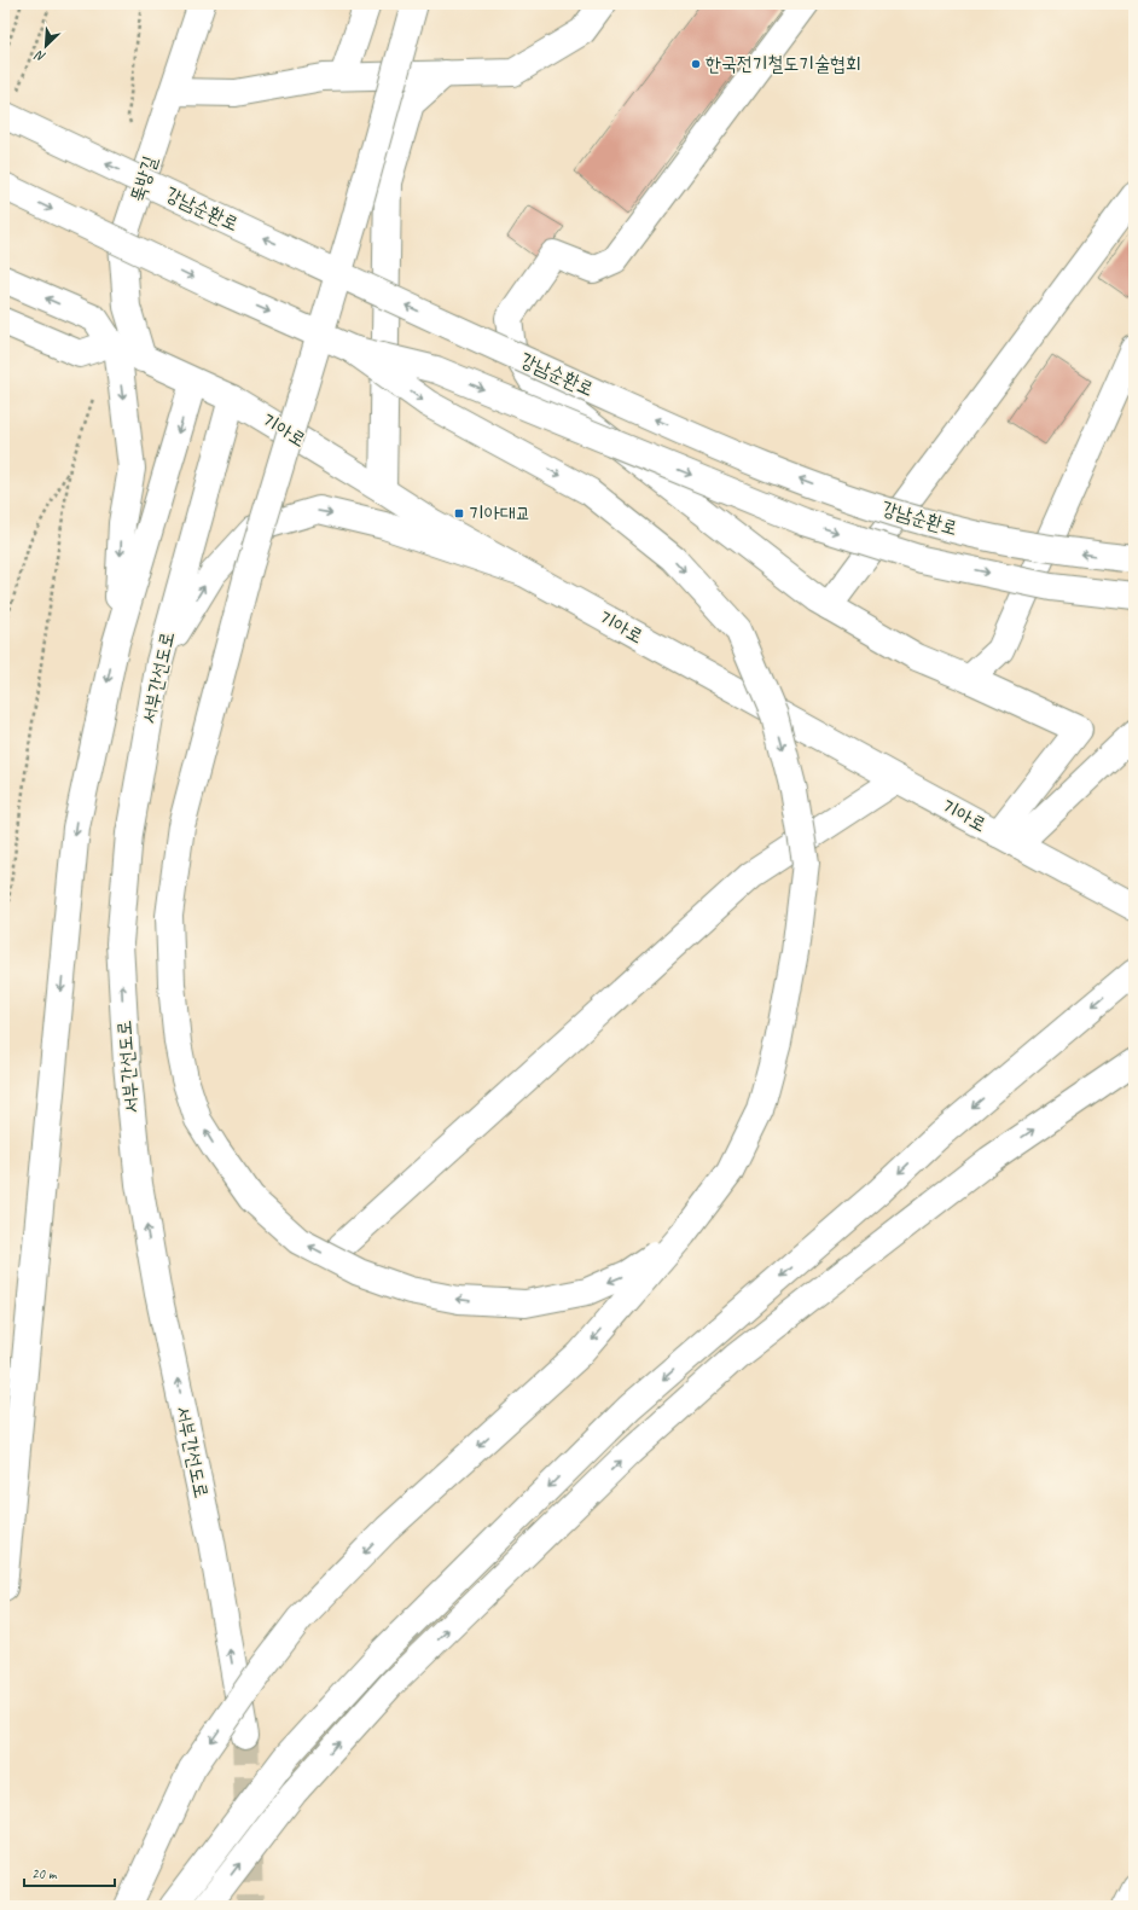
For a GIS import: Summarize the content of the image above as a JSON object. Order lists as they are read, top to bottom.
{
  "streets": {
    "main road": [
      "뚝방길",
      "강남순환로",
      "기아로",
      "서부간선도로"
    ]
  },
  "crossings": [
    ["뚝방길", "기아로"],
    ["기아로", "서부간선도로"]
  ],
  "places": {
    "other": ["한국전기철도기술협회"],
    "transit": ["기아대교"]
  },
  "scale_bar": "20 m",
  "north": "bottom left"
}
